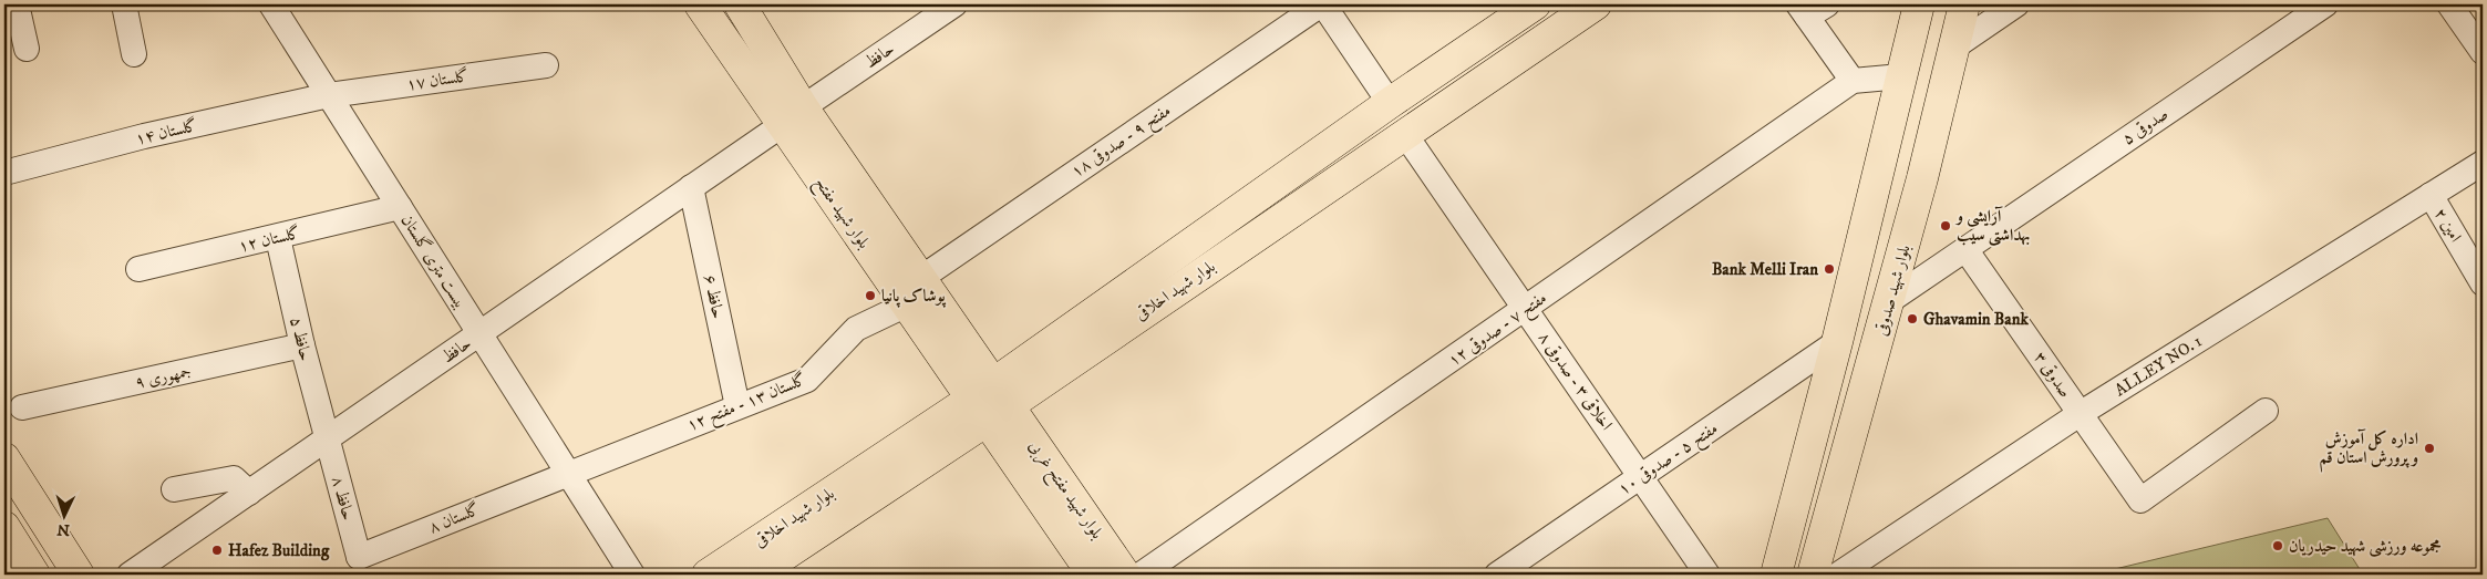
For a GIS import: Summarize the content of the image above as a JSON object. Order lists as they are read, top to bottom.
{
  "streets": {
    "main road": [
      "بلوار شهید مفتح",
      "بلوار شهید اخلاقی",
      "بلوار شهید صدوقی",
      "بلوار شهید مفتح غربی"
    ],
    "street": [
      "حافظ",
      "گلستان ۱۷",
      "صدوقی ۵",
      "گلستان ۱۴",
      "مفتح ۹ - صدوقی ۱۸",
      "امین ۲",
      "گلستان ۱۲",
      "بیست متری گلستان",
      "حافظ ۶",
      "مفتح ۷ - صدوقی ۱۲",
      "حافظ ۵",
      "ALLEY NO. 1",
      "صدوقی ۳",
      "جمهوری ۹",
      "اخلاقی ۳ - صدوقی ۸",
      "گلستان ۱۳ - مفتح ۱۲",
      "مفتح ۵ - صدوقی ۱۰",
      "حافظ ۸",
      "گلستان ۸"
    ]
  },
  "crossings": [
    ["حافظ", "بلوار شهید مفتح"],
    ["حافظ", "بیست متری گلستان"],
    ["حافظ", "حافظ ۶"],
    ["حافظ", "حافظ ۵"],
    ["حافظ", "حافظ ۸"],
    ["گلستان ۱۷", "گلستان ۱۴"],
    ["گلستان ۱۷", "بیست متری گلستان"],
    ["صدوقی ۵", "بلوار شهید صدوقی"],
    ["صدوقی ۵", "صدوقی ۳"],
    ["گلستان ۱۴", "بیست متری گلستان"],
    ["مفتح ۹ - صدوقی ۱۸", "بلوار شهید مفتح"],
    ["بلوار شهید مفتح", "بلوار شهید اخلاقی"],
    ["بلوار شهید مفتح", "گلستان ۱۳ - مفتح ۱۲"],
    ["بلوار شهید مفتح", "بلوار شهید مفتح غربی"],
    ["امین ۲", "ALLEY NO. 1"],
    ["گلستان ۱۲", "بیست متری گلستان"],
    ["گلستان ۱۲", "حافظ ۵"],
    ["بیست متری گلستان", "گلستان ۱۳ - مفتح ۱۲"],
    ["بیست متری گلستان", "گلستان ۸"],
    ["بلوار شهید اخلاقی", "اخلاقی ۳ - صدوقی ۸"],
    ["بلوار شهید اخلاقی", "بلوار شهید مفتح غربی"],
    ["حافظ ۶", "گلستان ۱۳ - مفتح ۱۲"],
    ["مفتح ۷ - صدوقی ۱۲", "اخلاقی ۳ - صدوقی ۸"],
    ["حافظ ۵", "جمهوری ۹"],
    ["حافظ ۵", "حافظ ۸"],
    ["ALLEY NO. 1", "صدوقی ۳"],
    ["اخلاقی ۳ - صدوقی ۸", "مفتح ۵ - صدوقی ۱۰"],
    ["گلستان ۱۳ - مفتح ۱۲", "گلستان ۸"],
    ["حافظ ۸", "گلستان ۸"]
  ],
  "places": [
    "آرایشی و بهداشتی سیب",
    "Bank Melli Iran",
    "پوشاک پانیا",
    "Ghavamin Bank",
    "اداره کل آموزش و پرورش استان قم",
    "مجموعه ورزشی شهید حیدریان",
    "Hafez Building"
  ],
  "north": "bottom"
}
